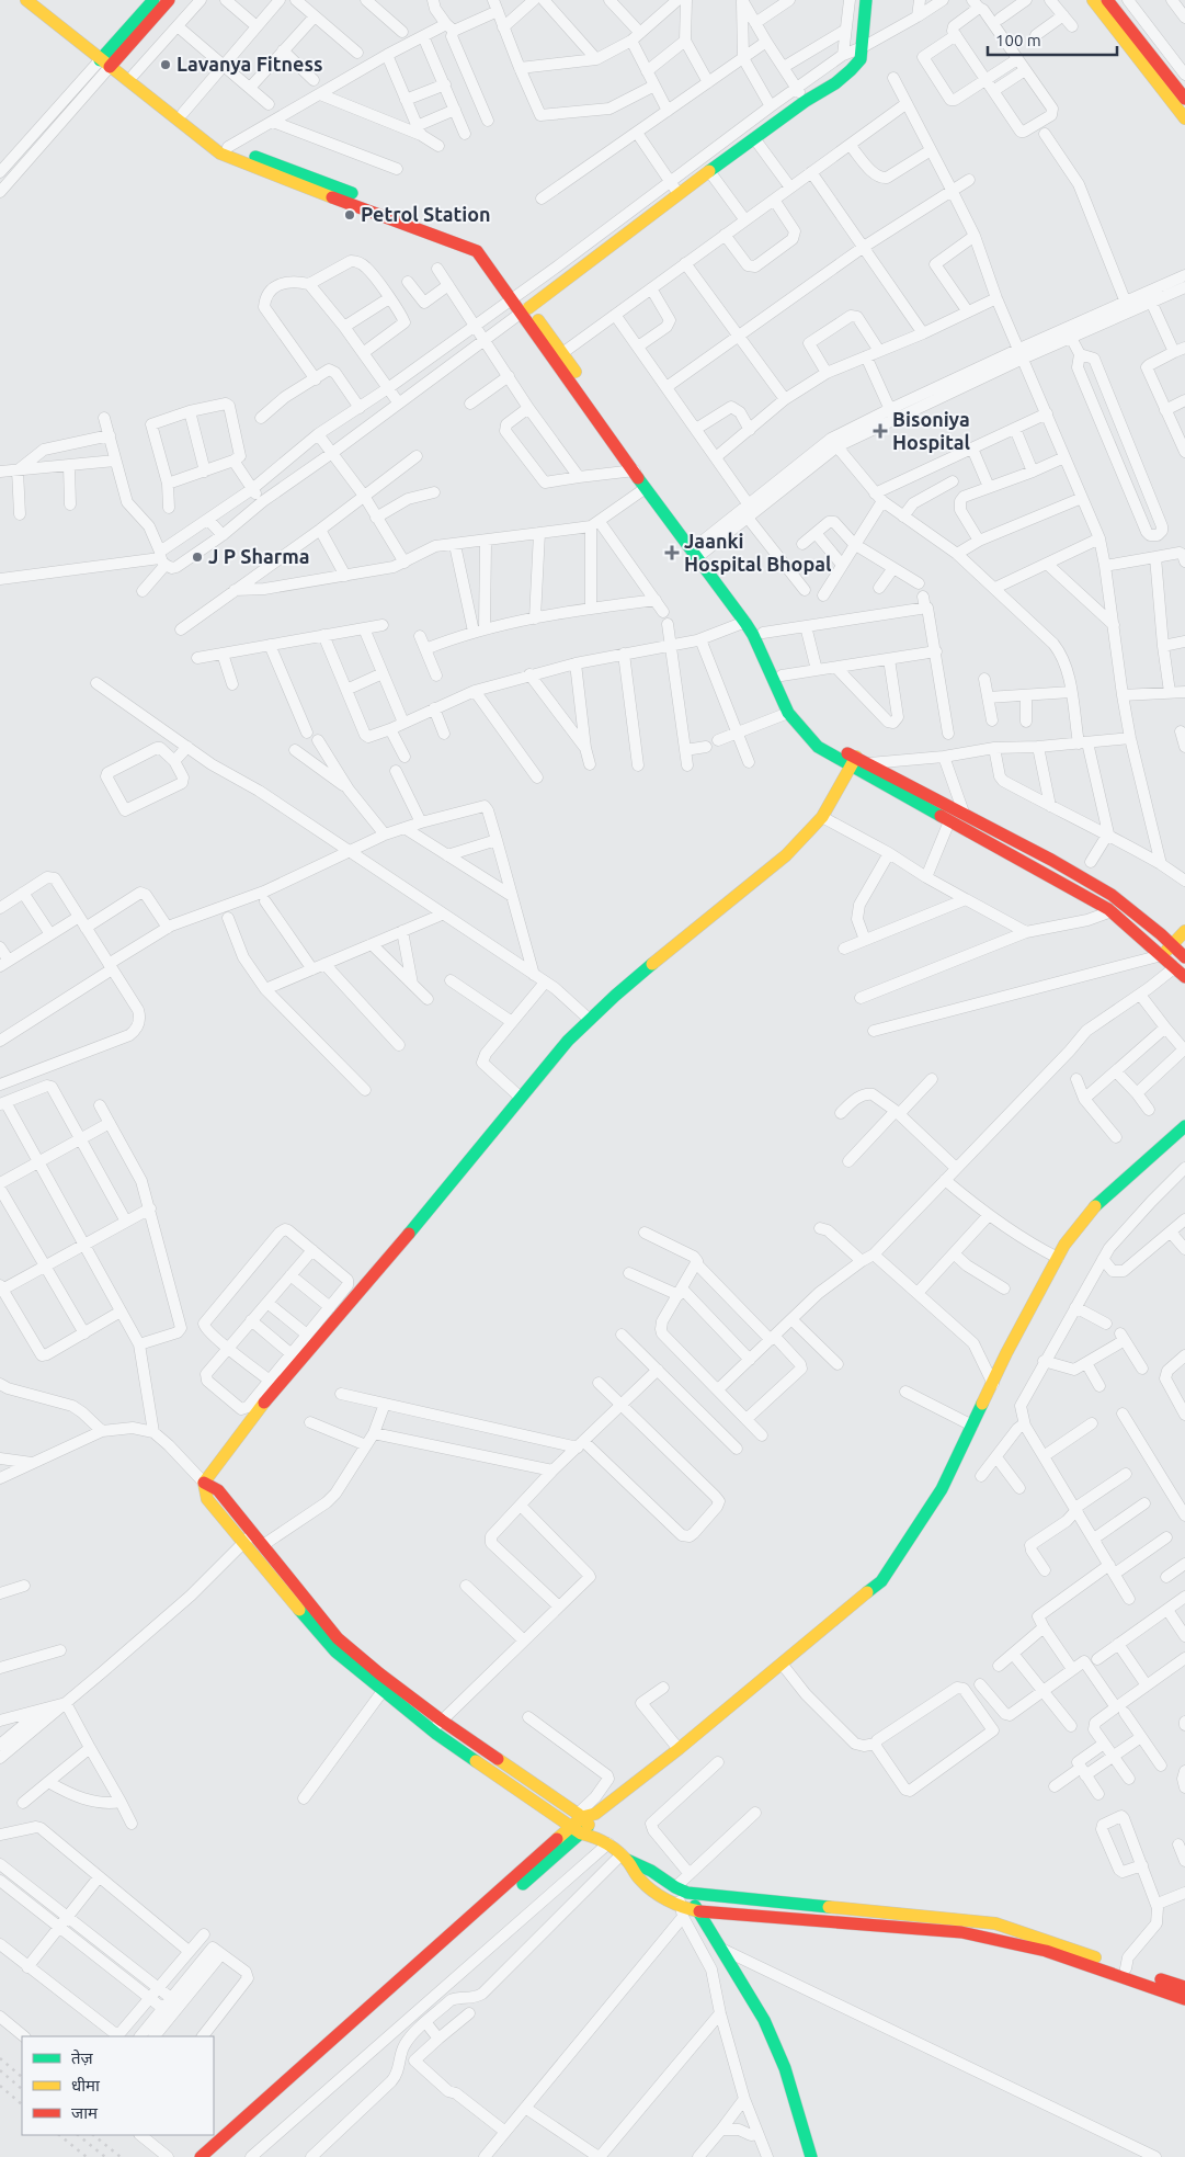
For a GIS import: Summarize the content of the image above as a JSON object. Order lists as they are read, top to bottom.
{
  "places": {
    "other": ["Lavanya Fitness", "Petrol Station", "J P Sharma"],
    "health": ["Bisoniya Hospital", "Jaanki Hospital Bhopal"]
  },
  "legend": ["तेज़", "धीमा", "जाम"],
  "scale_bar": "100 m"
}
